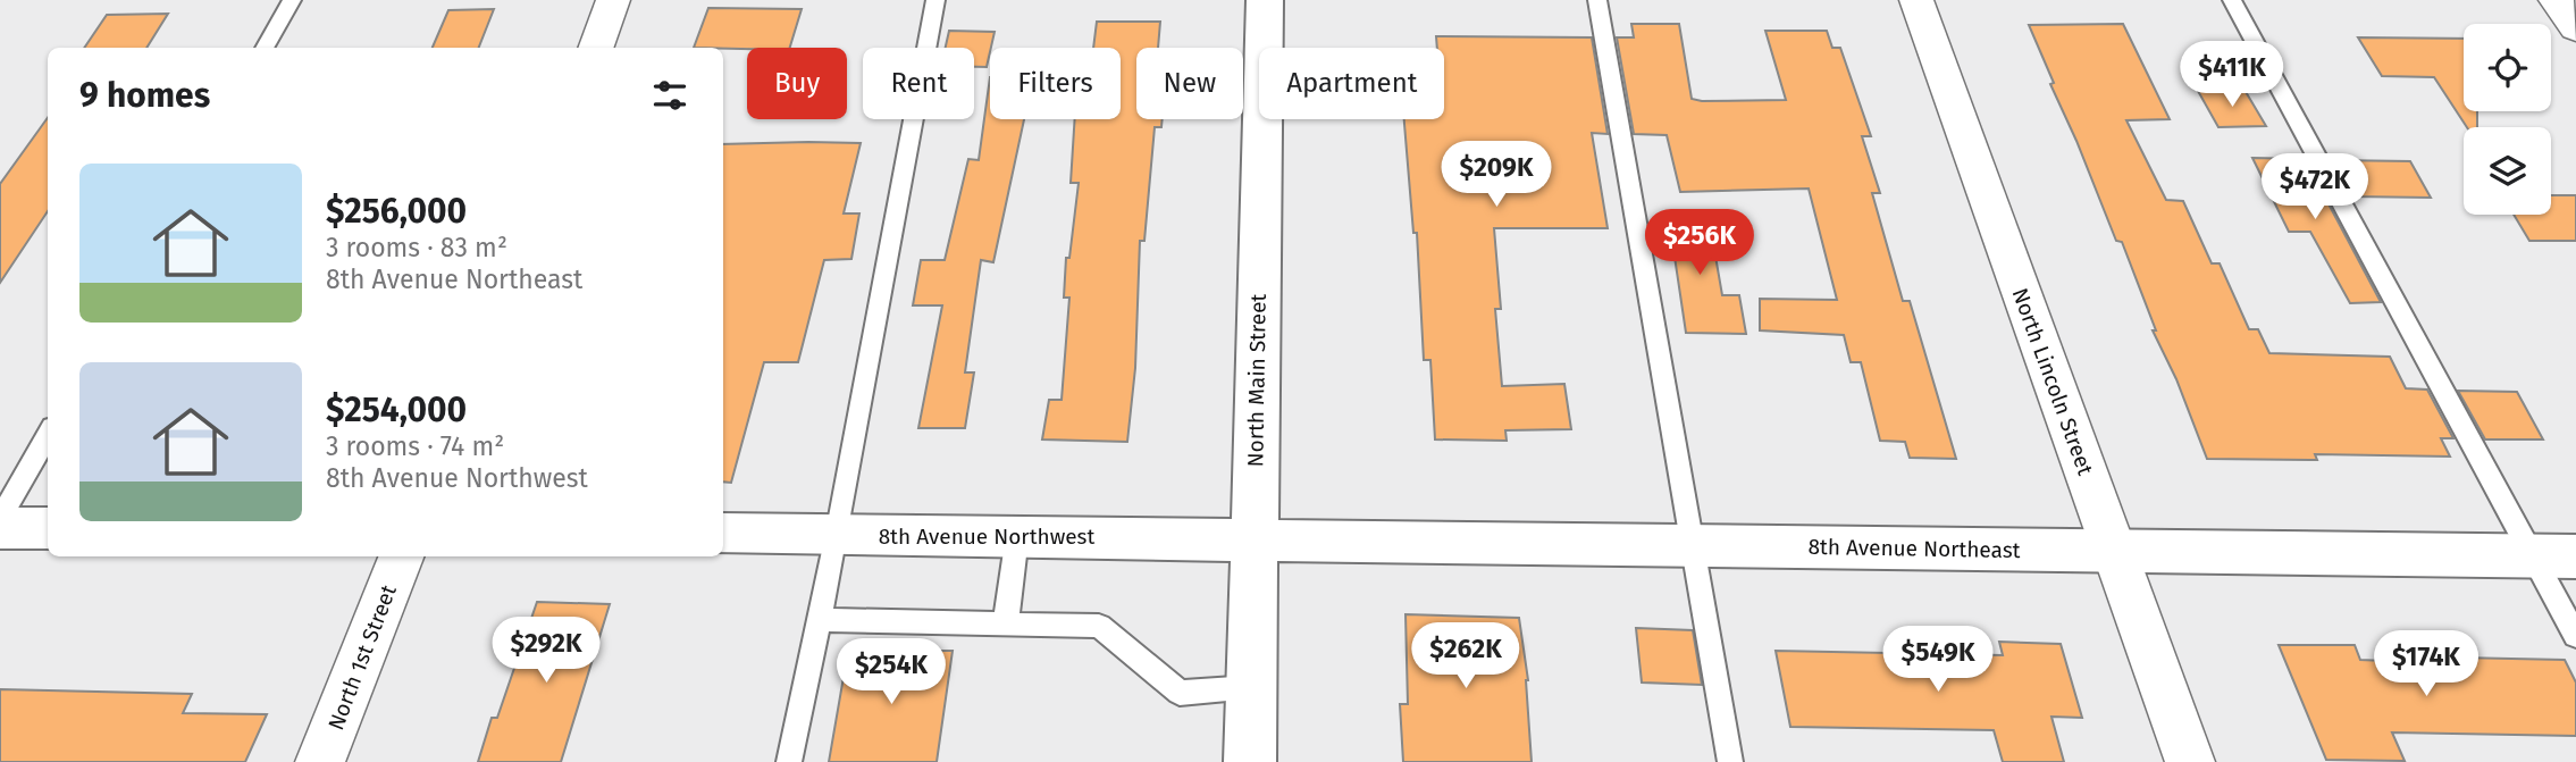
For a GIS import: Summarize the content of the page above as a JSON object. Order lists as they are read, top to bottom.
{
  "streets": {
    "main road": ["North Main Street", "8th Avenue Northwest", "8th Avenue Northeast"],
    "street": ["North Lincoln Street", "North 1st Street"]
  },
  "crossings": [
    ["North Main Street", "8th Avenue Northwest"],
    ["North Main Street", "8th Avenue Northeast"],
    ["North Lincoln Street", "8th Avenue Northeast"],
    ["8th Avenue Northwest", "8th Avenue Northeast"]
  ],
  "page": {
    "price": [
      "$411K",
      "$209K",
      "$472K",
      "$256K",
      "$292K",
      "$262K",
      "$549K",
      "$174K",
      "$254K"
    ],
    "chip": [
      "Buy",
      "Rent",
      "Filters",
      "New",
      "Apartment"
    ],
    "heading": "9 homes",
    "list": [
      {
        "name": "$256,000",
        "note": "3 rooms · 83 m² · 8th Avenue Northeast"
      },
      {
        "name": "$254,000",
        "note": "3 rooms · 74 m² · 8th Avenue Northwest"
      }
    ]
  }
}
